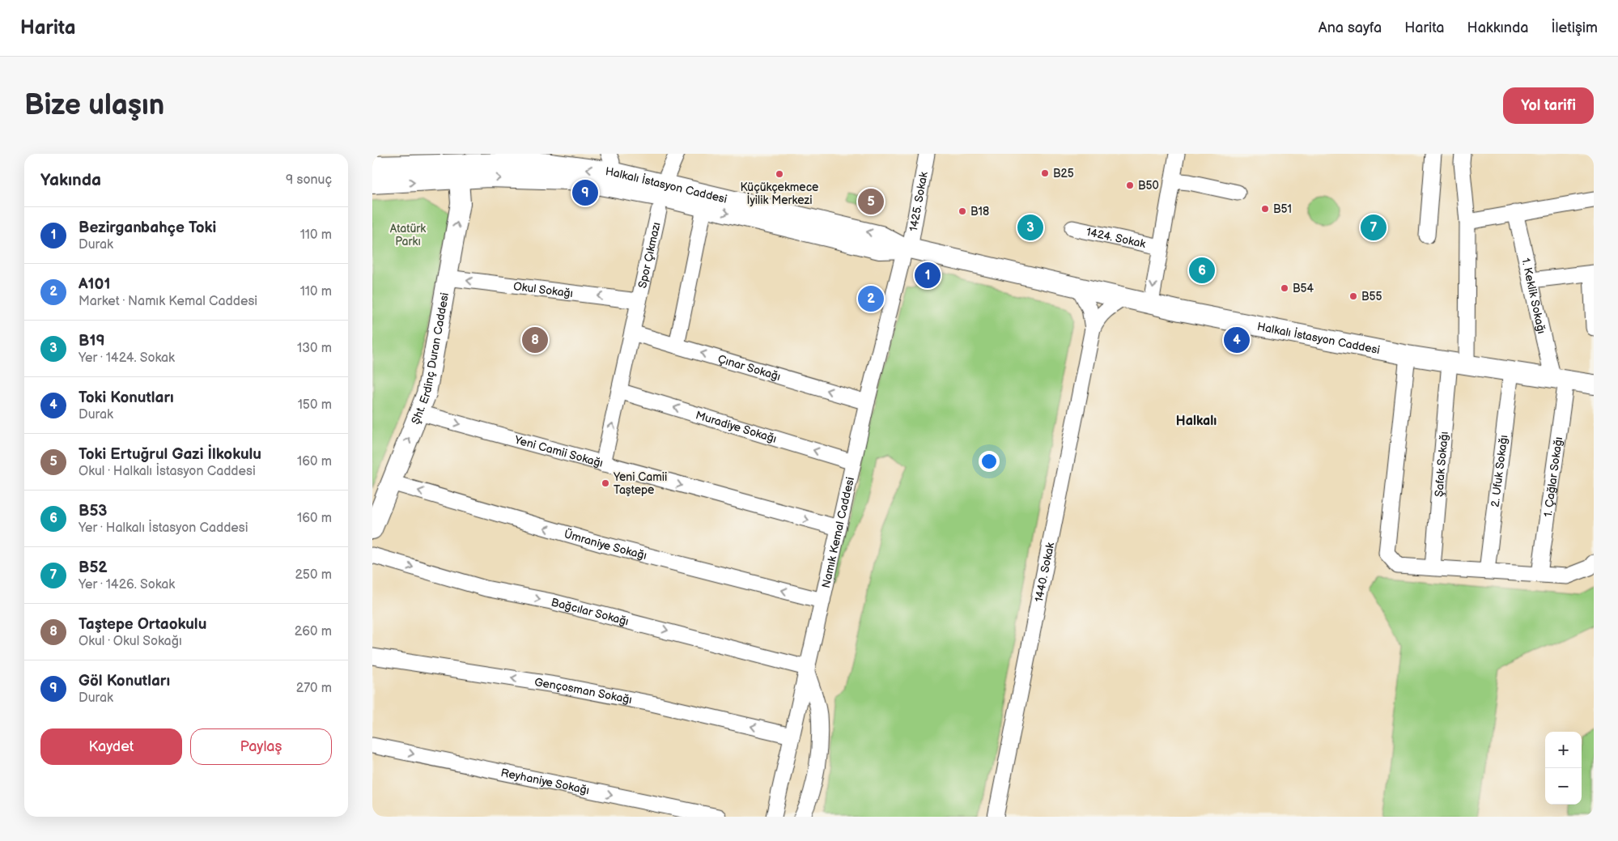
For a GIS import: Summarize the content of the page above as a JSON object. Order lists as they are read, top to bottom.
{
  "streets": {
    "main road": ["Halkalı İstasyon Caddesi", "Şht. Erdinç Duran Caddesi"],
    "street": [
      "1425. Sokak",
      "1424. Sokak",
      "Spor Çıkmazı",
      "Okul Sokağı",
      "1. Keklik Sokağı",
      "Çınar Sokağı",
      "Muradiye Sokağı",
      "Yeni Camii Sokağı",
      "Şafak Sokağı",
      "2. Ufuk Sokağı",
      "1. Çağlar Sokağı",
      "Namık Kemal Caddesi",
      "Ümraniye Sokağı",
      "1440. Sokak",
      "Bağcılar Sokağı",
      "Gençosman Sokağı",
      "Reyhaniye Sokağı"
    ]
  },
  "crossings": [
    ["Halkalı İstasyon Caddesi", "1425. Sokak"],
    ["Halkalı İstasyon Caddesi", "1424. Sokak"],
    ["Halkalı İstasyon Caddesi", "Spor Çıkmazı"],
    ["Halkalı İstasyon Caddesi", "1. Keklik Sokağı"],
    ["Halkalı İstasyon Caddesi", "Şht. Erdinç Duran Caddesi"],
    ["Halkalı İstasyon Caddesi", "Şafak Sokağı"],
    ["Halkalı İstasyon Caddesi", "2. Ufuk Sokağı"],
    ["Halkalı İstasyon Caddesi", "1. Çağlar Sokağı"],
    ["Halkalı İstasyon Caddesi", "Namık Kemal Caddesi"],
    ["Halkalı İstasyon Caddesi", "1440. Sokak"],
    ["1425. Sokak", "Namık Kemal Caddesi"],
    ["Spor Çıkmazı", "Okul Sokağı"],
    ["Spor Çıkmazı", "Çınar Sokağı"],
    ["Spor Çıkmazı", "Muradiye Sokağı"],
    ["Spor Çıkmazı", "Yeni Camii Sokağı"],
    ["Okul Sokağı", "Şht. Erdinç Duran Caddesi"],
    ["1. Keklik Sokağı", "1. Çağlar Sokağı"],
    ["Şht. Erdinç Duran Caddesi", "Yeni Camii Sokağı"],
    ["Şht. Erdinç Duran Caddesi", "Ümraniye Sokağı"],
    ["Çınar Sokağı", "Namık Kemal Caddesi"],
    ["Muradiye Sokağı", "Namık Kemal Caddesi"],
    ["Yeni Camii Sokağı", "Namık Kemal Caddesi"],
    ["Namık Kemal Caddesi", "Ümraniye Sokağı"],
    ["Namık Kemal Caddesi", "Bağcılar Sokağı"],
    ["Namık Kemal Caddesi", "Gençosman Sokağı"]
  ],
  "one_way": [
    "Okul Sokağı",
    "Şht. Erdinç Duran Caddesi",
    "Çınar Sokağı",
    "Muradiye Sokağı",
    "Yeni Camii Sokağı",
    "Ümraniye Sokağı",
    "Bağcılar Sokağı",
    "Gençosman Sokağı",
    "Reyhaniye Sokağı"
  ],
  "districts": ["Halkalı"],
  "parks": ["Atatürk Parkı"],
  "places": [
    "B25",
    "Küçükçekmece İyilik Merkezi",
    "B50",
    "B51",
    "B18",
    "B54",
    "B55",
    "Yeni Camii Taştepe"
  ],
  "page": {
    "header": "Harita",
    "nav": [
      "Ana sayfa",
      "Harita",
      "Hakkında",
      "İletişim"
    ],
    "buttons": [
      "Yol tarifi",
      ["Kaydet", "Paylaş"]
    ],
    "title": "Bize ulaşın",
    "heading": ["Yakında", "9 sonuç"],
    "pins": [
      "9",
      "5",
      "3",
      "7",
      "6",
      "1",
      "2",
      "4",
      "8"
    ],
    "list": [
      {
        "mark": "1",
        "name": "Bezirganbahçe Toki",
        "note": "Durak",
        "value": "110 m"
      },
      {
        "mark": "2",
        "name": "A101",
        "note": "Market · Namık Kemal Caddesi",
        "value": "110 m"
      },
      {
        "mark": "3",
        "name": "B19",
        "note": "Yer · 1424. Sokak",
        "value": "130 m"
      },
      {
        "mark": "4",
        "name": "Toki Konutları",
        "note": "Durak",
        "value": "150 m"
      },
      {
        "mark": "5",
        "name": "Toki Ertuğrul Gazi İlkokulu",
        "note": "Okul · Halkalı İstasyon Caddesi",
        "value": "160 m"
      },
      {
        "mark": "6",
        "name": "B53",
        "note": "Yer · Halkalı İstasyon Caddesi",
        "value": "160 m"
      },
      {
        "mark": "7",
        "name": "B52",
        "note": "Yer · 1426. Sokak",
        "value": "250 m"
      },
      {
        "mark": "8",
        "name": "Taştepe Ortaokulu",
        "note": "Okul · Okul Sokağı",
        "value": "260 m"
      },
      {
        "mark": "9",
        "name": "Göl Konutları",
        "note": "Durak",
        "value": "270 m"
      }
    ],
    "map_buttons": ["+", "−"]
  }
}
